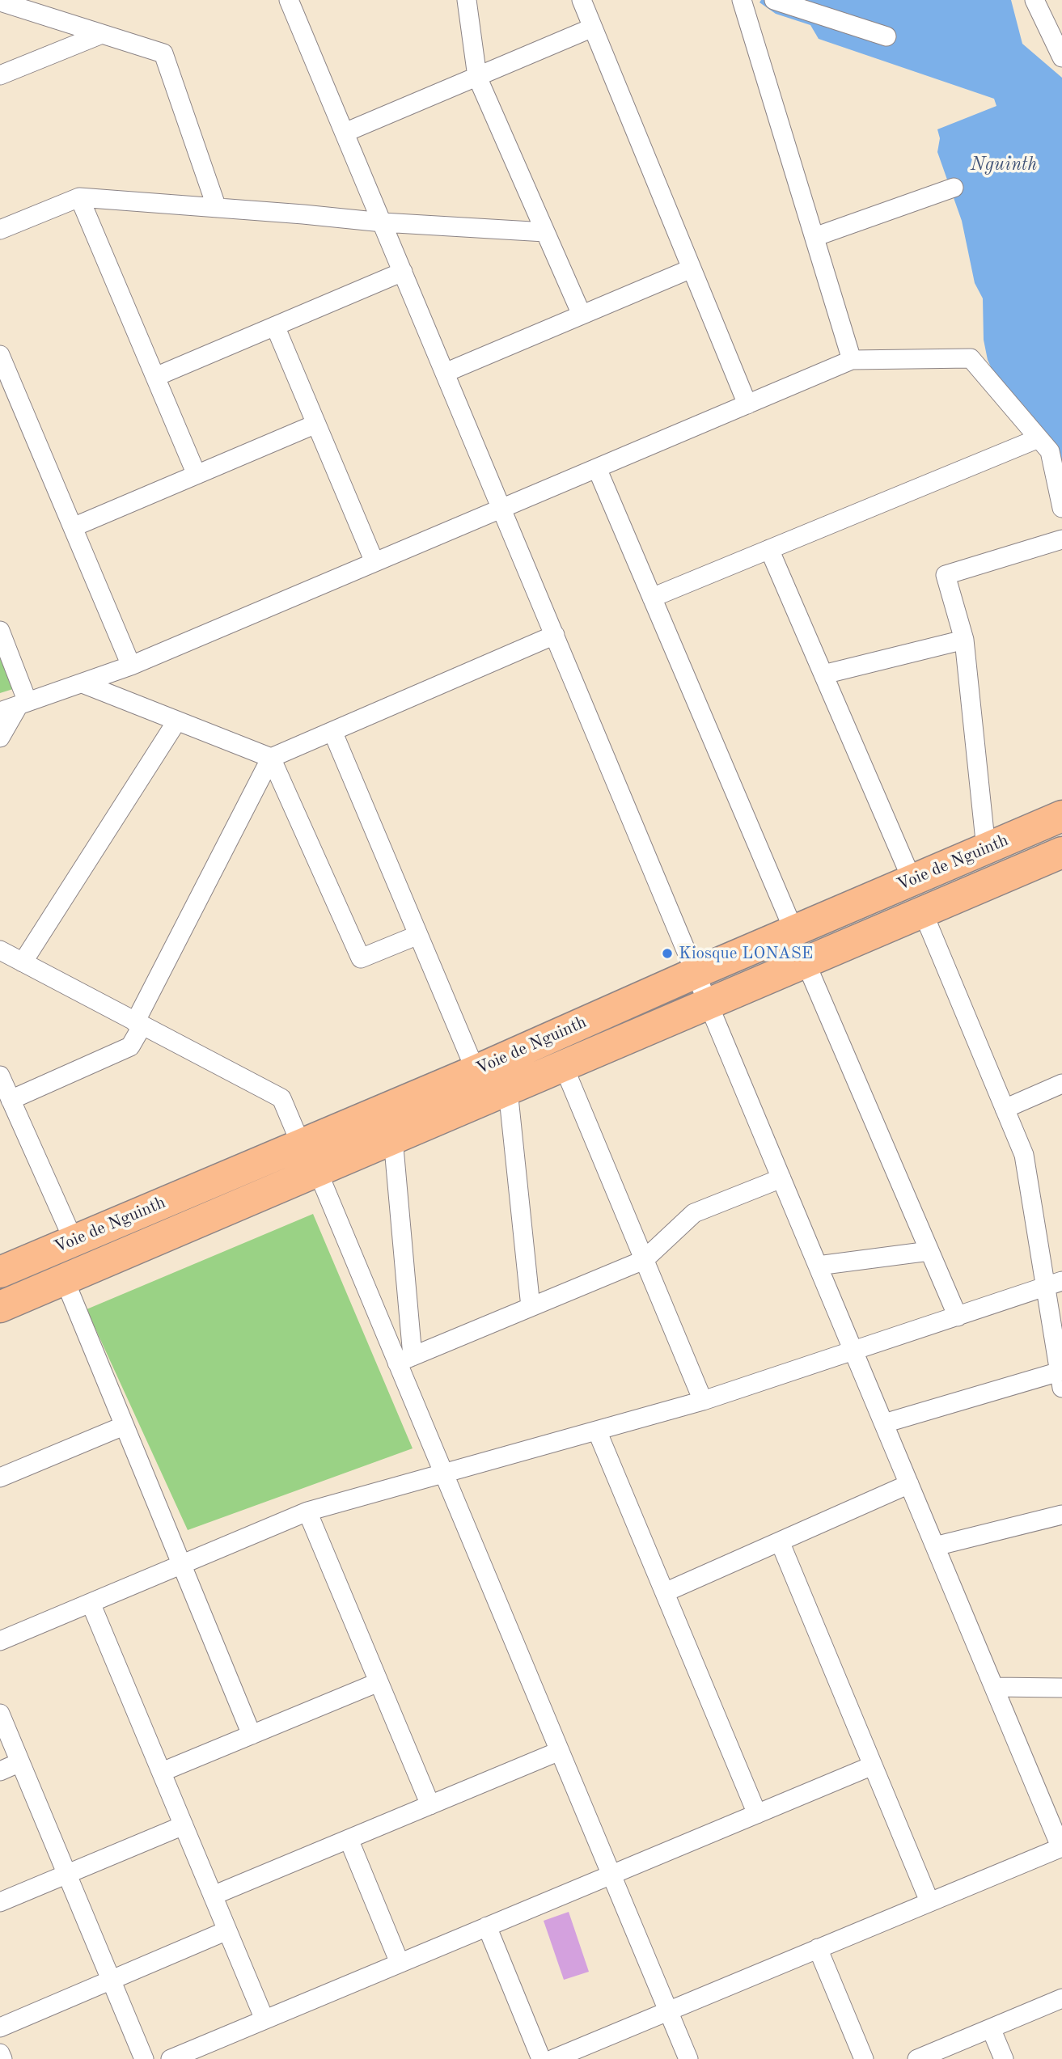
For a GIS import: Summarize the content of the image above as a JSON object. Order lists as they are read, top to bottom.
{
  "streets": {
    "highway": ["Voie de Nguinth"]
  },
  "water": ["Nguinth"],
  "places": ["Kiosque LONASE"]
}
